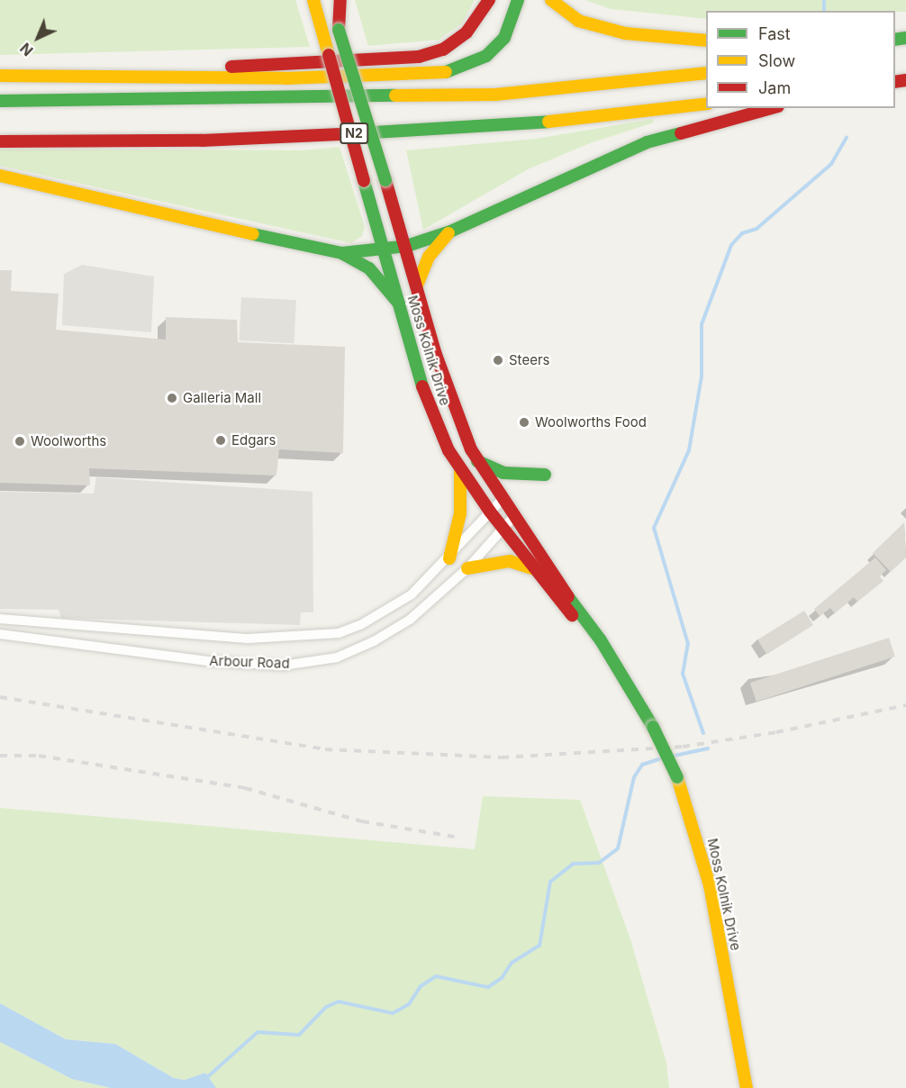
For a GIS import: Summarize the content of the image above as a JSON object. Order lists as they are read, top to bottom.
{
  "streets": {
    "main road": ["N2", "Moss Kolnik Drive"],
    "street": ["Arbour Road"]
  },
  "crossings": [
    ["Moss Kolnik Drive", "Arbour Road"]
  ],
  "places": [
    "Steers",
    "Galleria Mall",
    "Woolworths Food",
    "Edgars",
    "Woolworths"
  ],
  "legend": ["Fast", "Slow", "Jam"],
  "north": "bottom left"
}
